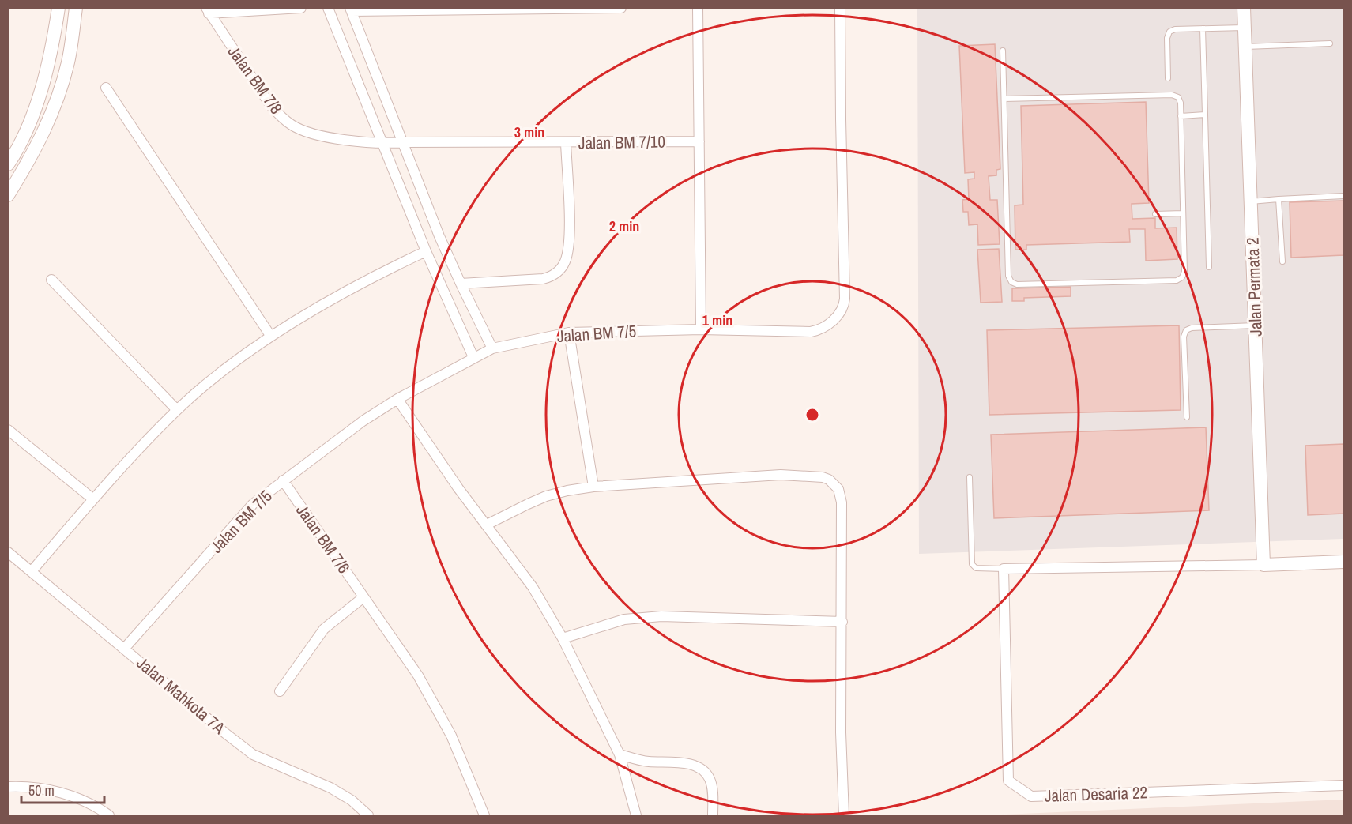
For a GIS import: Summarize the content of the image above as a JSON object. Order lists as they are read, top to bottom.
{
  "streets": {
    "street": [
      "Jalan BM 7/8",
      "Jalan BM 7/10",
      "Jalan Permata 2",
      "Jalan BM 7/5",
      "Jalan BM 7/6",
      "Jalan Mahkota 7A",
      "Jalan Desaria 22"
    ]
  },
  "crossings": [
    ["Jalan BM 7/8", "Jalan BM 7/10"],
    ["Jalan BM 7/5", "Jalan BM 7/6"],
    ["Jalan BM 7/5", "Jalan Mahkota 7A"]
  ],
  "scale_bar": "50 m",
  "rings": ["3 min", "2 min", "1 min"]
}
